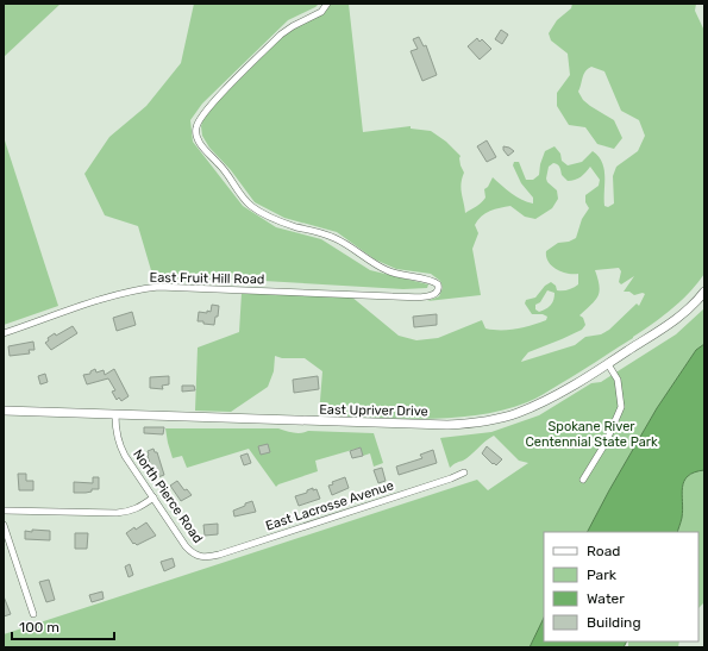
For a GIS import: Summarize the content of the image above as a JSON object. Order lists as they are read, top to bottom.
{
  "streets": {
    "street": [
      "East Fruit Hill Road",
      "East Upriver Drive",
      "North Pierce Road",
      "East Lacrosse Avenue"
    ]
  },
  "crossings": [
    ["East Upriver Drive", "North Pierce Road"],
    ["North Pierce Road", "East Lacrosse Avenue"]
  ],
  "parks": ["Spokane River Centennial State Park"],
  "legend": [
    "Road",
    "Park",
    "Water",
    "Building"
  ],
  "scale_bar": "100 m"
}
